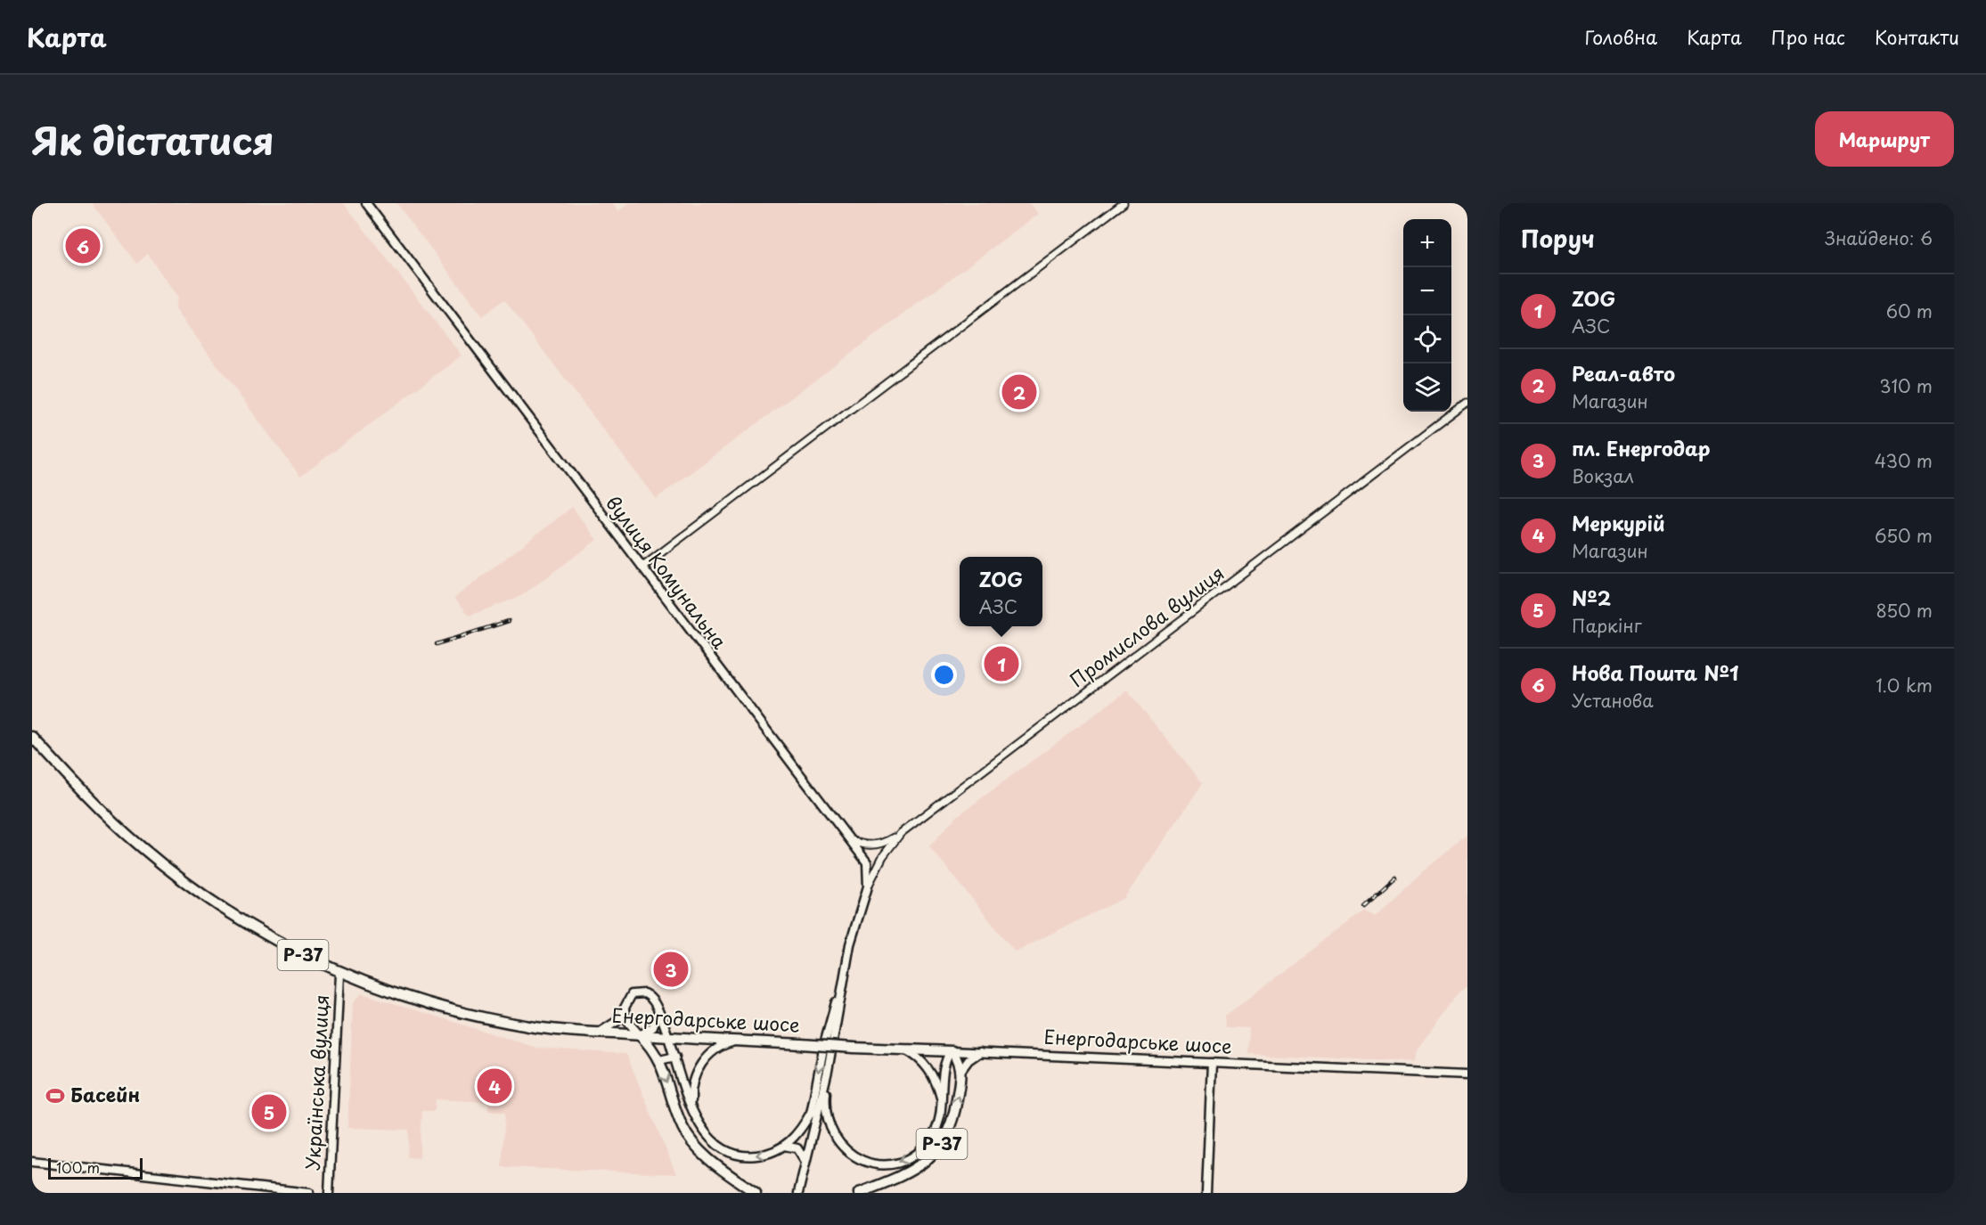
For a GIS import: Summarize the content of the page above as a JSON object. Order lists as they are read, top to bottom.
{
  "streets": {
    "main road": ["Р-37", "Енергодарське шосе"],
    "street": ["вулиця Комунальна", "Промислова вулиця", "Українська вулиця"]
  },
  "crossings": [
    ["вулиця Комунальна", "Промислова вулиця"],
    ["Енергодарське шосе", "Українська вулиця"]
  ],
  "places": {
    "sports": ["Басейн"]
  },
  "scale_bar": "100 m",
  "page": {
    "header": "Карта",
    "nav": [
      "Головна",
      "Карта",
      "Про нас",
      "Контакти"
    ],
    "title": "Як дістатися",
    "buttons": "Маршрут",
    "heading": ["Поруч", "Знайдено: 6"],
    "map_buttons": ["+", "−"],
    "pins": [
      "6",
      "2",
      "1",
      "3",
      "4",
      "5"
    ],
    "list": [
      {
        "mark": "1",
        "name": "ZOG",
        "note": "АЗС",
        "value": "60 m"
      },
      {
        "mark": "2",
        "name": "Реал-авто",
        "note": "Магазин",
        "value": "310 m"
      },
      {
        "mark": "3",
        "name": "пл. Енергодар",
        "note": "Вокзал",
        "value": "430 m"
      },
      {
        "mark": "4",
        "name": "Меркурій",
        "note": "Магазин",
        "value": "650 m"
      },
      {
        "mark": "5",
        "name": "№2",
        "note": "Паркінг",
        "value": "850 m"
      },
      {
        "mark": "6",
        "name": "Нова Пошта №1",
        "note": "Установа",
        "value": "1.0 km"
      }
    ],
    "popup": ["ZOG", "АЗС"],
    "scale": "100 m"
  }
}
